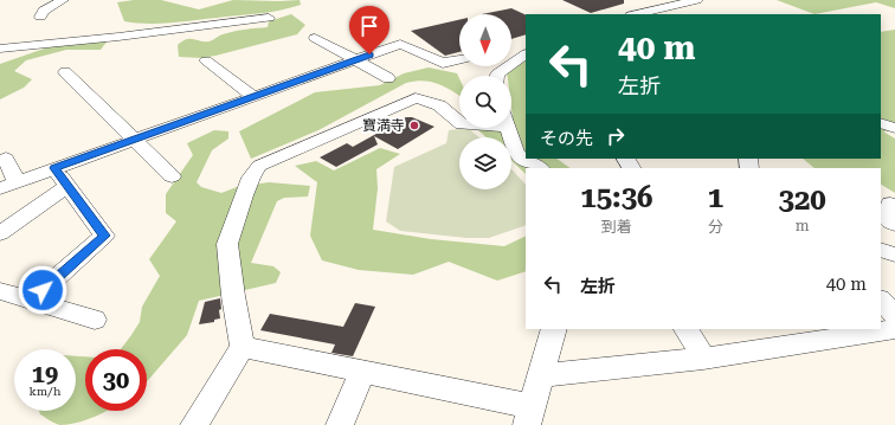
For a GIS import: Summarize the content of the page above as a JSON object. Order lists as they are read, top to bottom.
{
  "places": ["寶満寺"],
  "north": "bottom",
  "page": {
    "turn": ["40 m", "左折"],
    "then": "その先",
    "eta": [
      "15:36",
      "到着",
      "1",
      "分",
      "320",
      "m"
    ],
    "list": [
      {
        "name": "左折",
        "value": "40 m"
      }
    ],
    "speed": "19 km/h",
    "limit": "30"
  }
}
